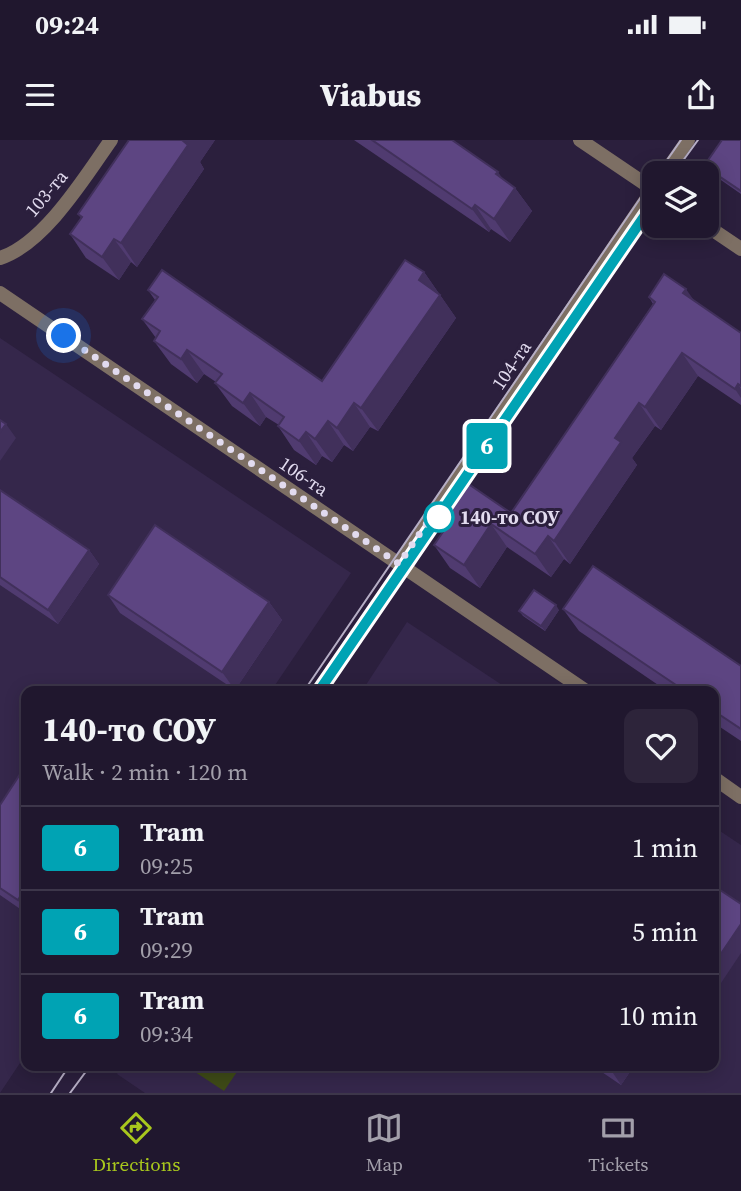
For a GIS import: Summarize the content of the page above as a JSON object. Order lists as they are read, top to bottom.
{
  "streets": {
    "street": ["103-та", "104-та", "106-та"]
  },
  "crossings": [
    ["104-та", "106-та"]
  ],
  "places": ["140-то СОУ"],
  "lines": ["tram line 6"],
  "page": {
    "status": "09:24",
    "header": "Viabus",
    "on_map": "6",
    "heading": ["140-то СОУ", "Walk · 2 min · 120 m"],
    "list": [
      {
        "mark": "6",
        "name": "Tram",
        "note": "09:25",
        "value": "1 min"
      },
      {
        "mark": "6",
        "name": "Tram",
        "note": "09:29",
        "value": "5 min"
      },
      {
        "mark": "6",
        "name": "Tram",
        "note": "09:34",
        "value": "10 min"
      }
    ],
    "tabs": ["Directions", "Map", "Tickets"]
  }
}
